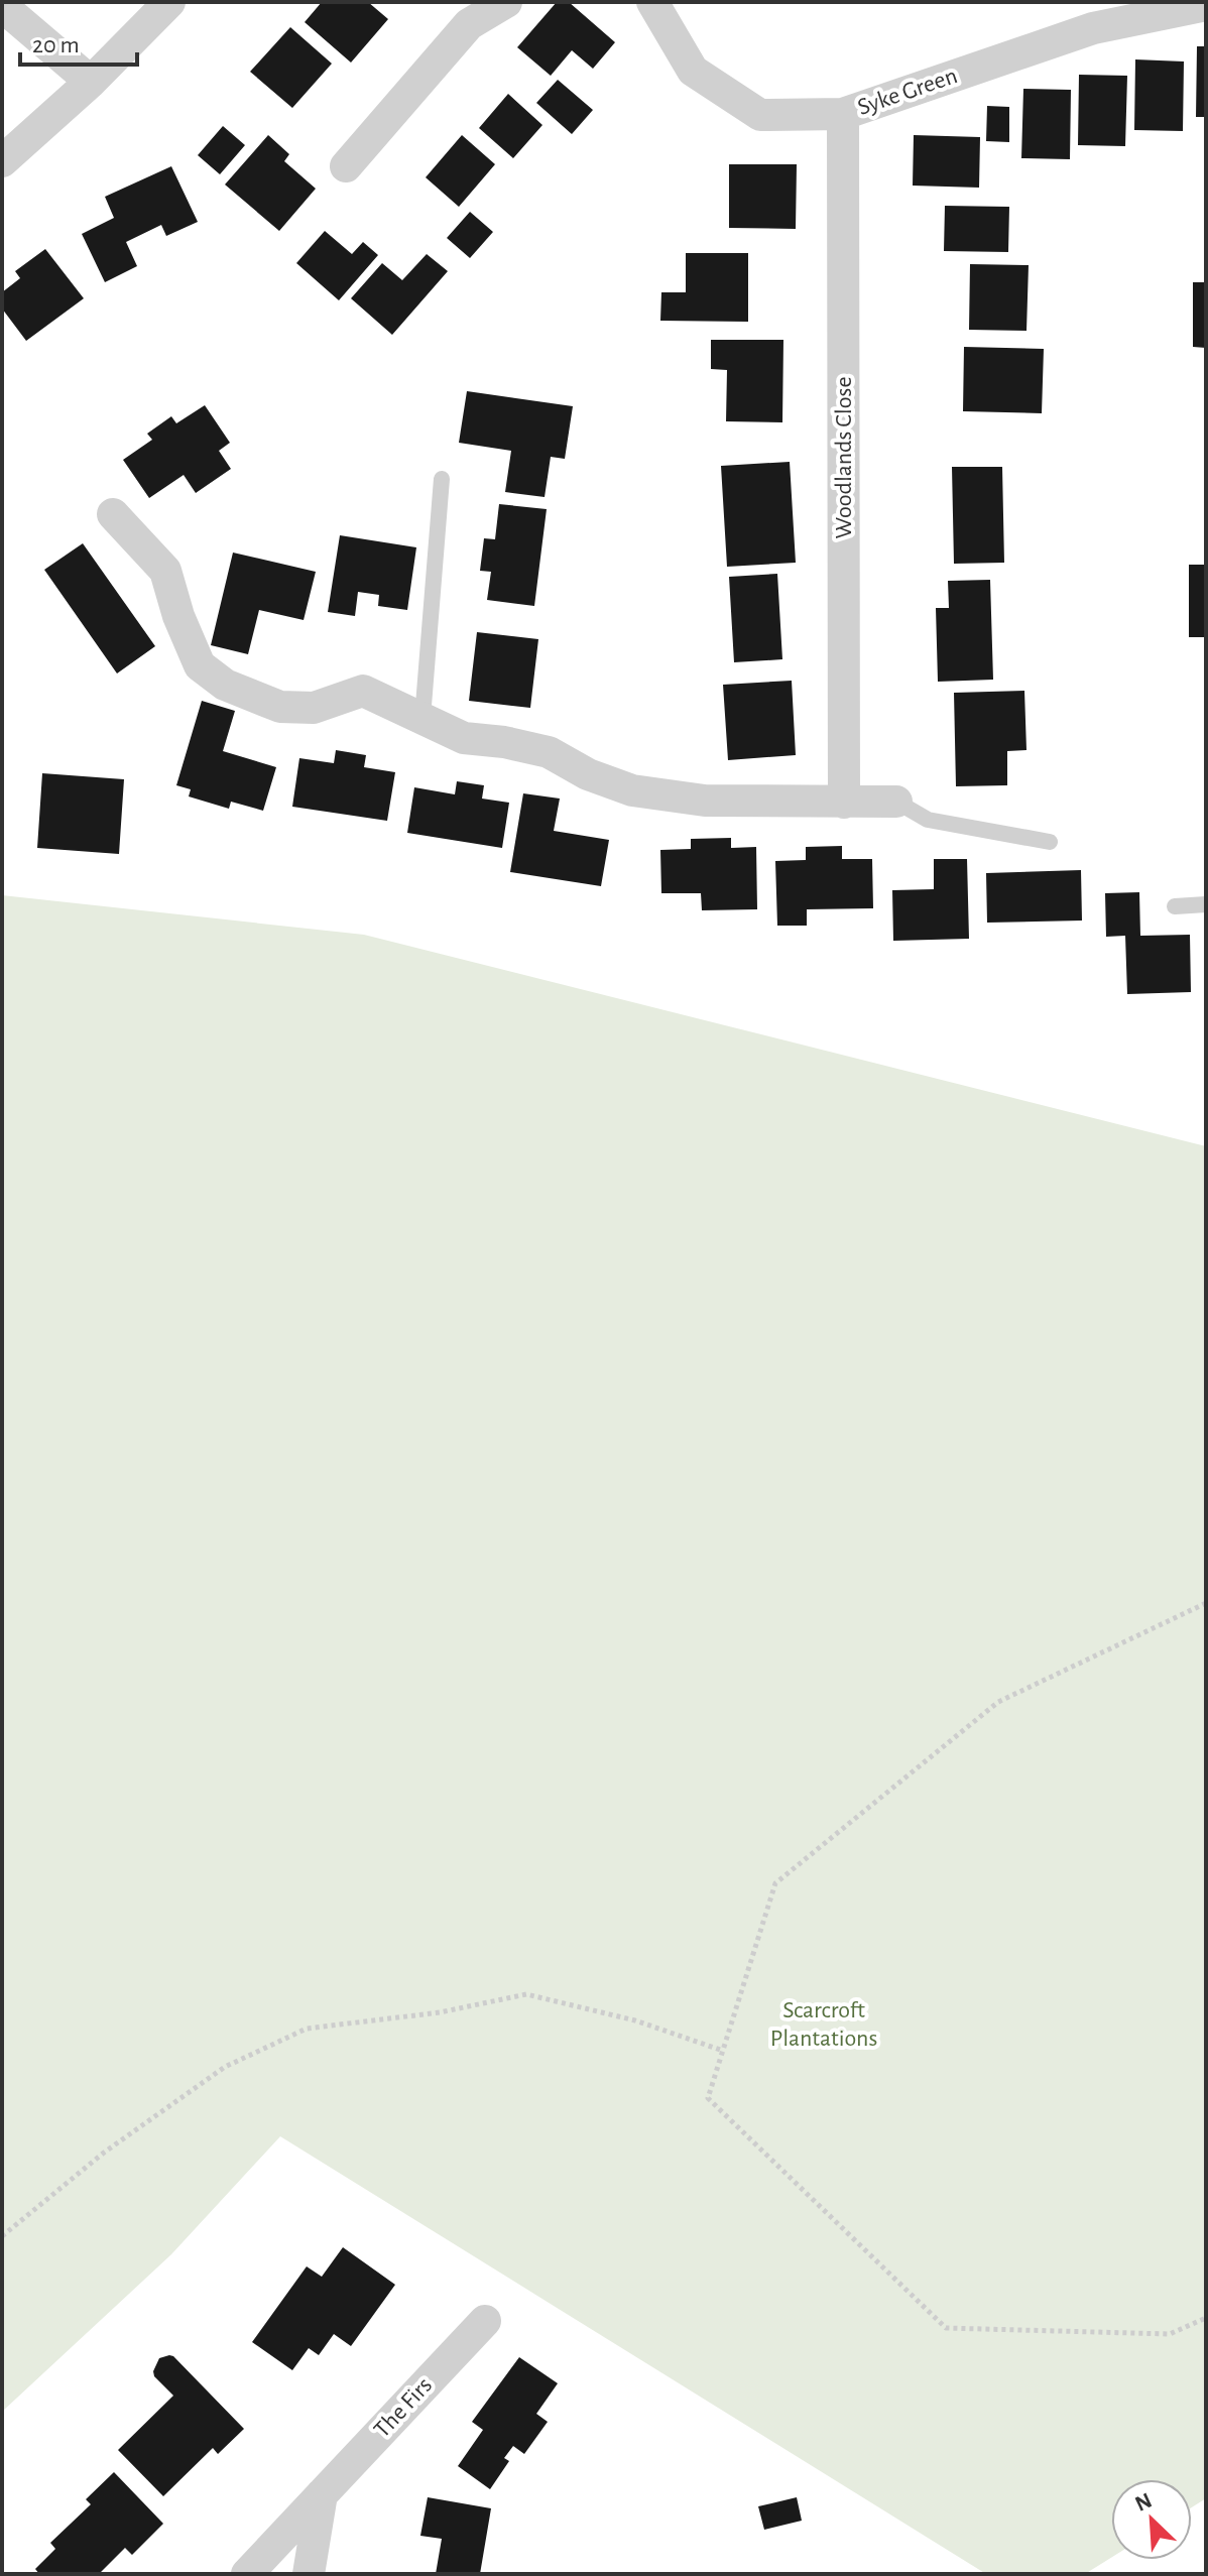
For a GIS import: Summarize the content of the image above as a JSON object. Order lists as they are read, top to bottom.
{
  "streets": {
    "street": ["Syke Green", "Woodlands Close", "The Firs"]
  },
  "crossings": [
    ["Syke Green", "Woodlands Close"]
  ],
  "parks": ["Scarcroft Plantations"],
  "scale_bar": "20 m",
  "north": "top left"
}
